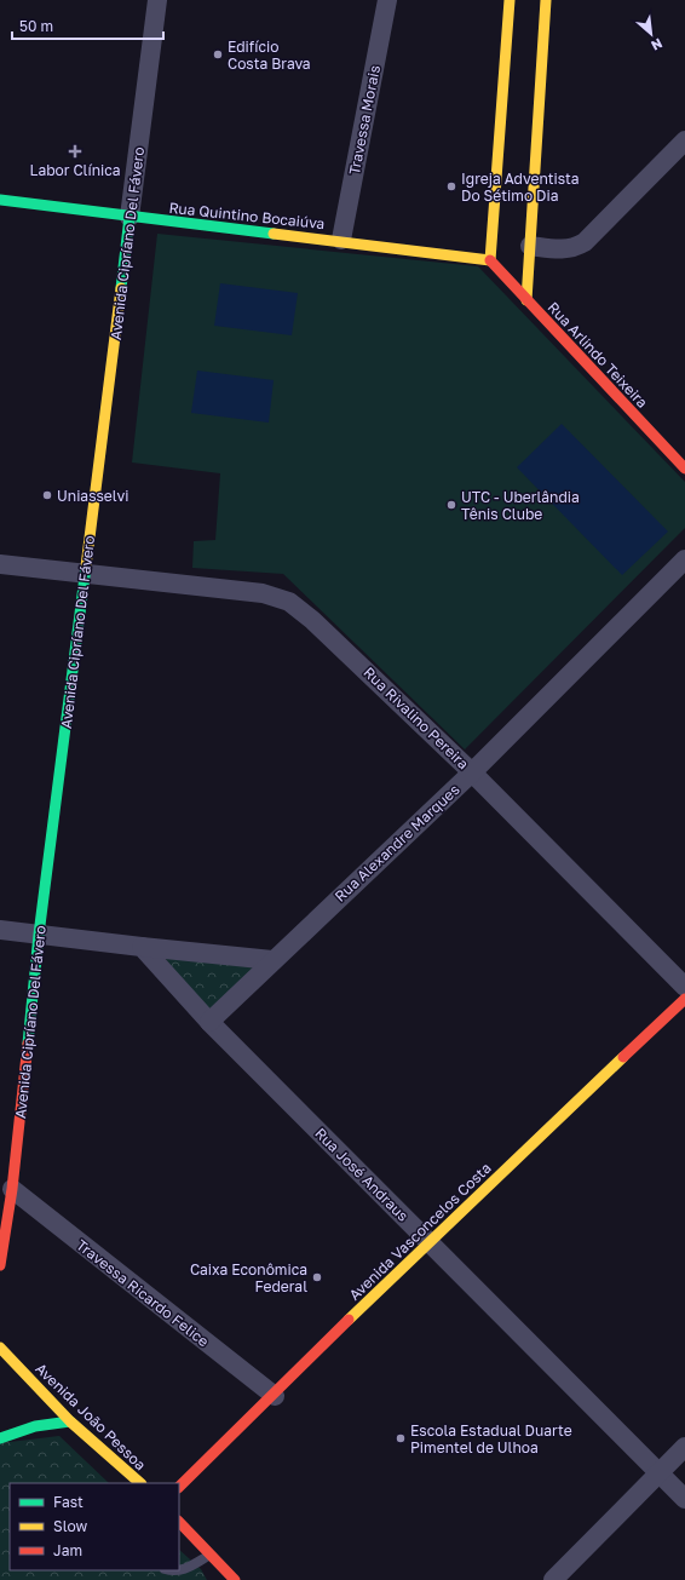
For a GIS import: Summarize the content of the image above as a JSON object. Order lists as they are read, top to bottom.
{
  "streets": {
    "street": [
      "Travessa Morais",
      "Rua Quintino Bocaiúva",
      "Avenida Cipríano Del Fávero",
      "Rua Arlindo Teixeira",
      "Rua Rivalino Pereira",
      "Rua Alexandre Marques",
      "Rua José Andraus",
      "Avenida Vasconcelos Costa",
      "Travessa Ricardo Felice",
      "Avenida João Pessoa"
    ]
  },
  "crossings": [
    ["Travessa Morais", "Rua Quintino Bocaiúva"],
    ["Rua Quintino Bocaiúva", "Avenida Cipríano Del Fávero"],
    ["Rua Quintino Bocaiúva", "Rua Arlindo Teixeira"],
    ["Avenida Cipríano Del Fávero", "Rua Rivalino Pereira"],
    ["Avenida Cipríano Del Fávero", "Travessa Ricardo Felice"],
    ["Rua Rivalino Pereira", "Rua Alexandre Marques"],
    ["Rua Alexandre Marques", "Rua José Andraus"],
    ["Rua José Andraus", "Avenida Vasconcelos Costa"],
    ["Avenida Vasconcelos Costa", "Travessa Ricardo Felice"]
  ],
  "places": {
    "other": [
      "Edifício Costa Brava",
      "Igreja Adventista Do Sétimo Dia",
      "Uniasselvi",
      "UTC - Uberlândia Tênis Clube",
      "Caixa Econômica Federal",
      "Escola Estadual Duarte Pimentel de Ulhoa"
    ],
    "health": ["Labor Clínica"]
  },
  "legend": ["Fast", "Slow", "Jam"],
  "scale_bar": "50 m",
  "north": "bottom right"
}
